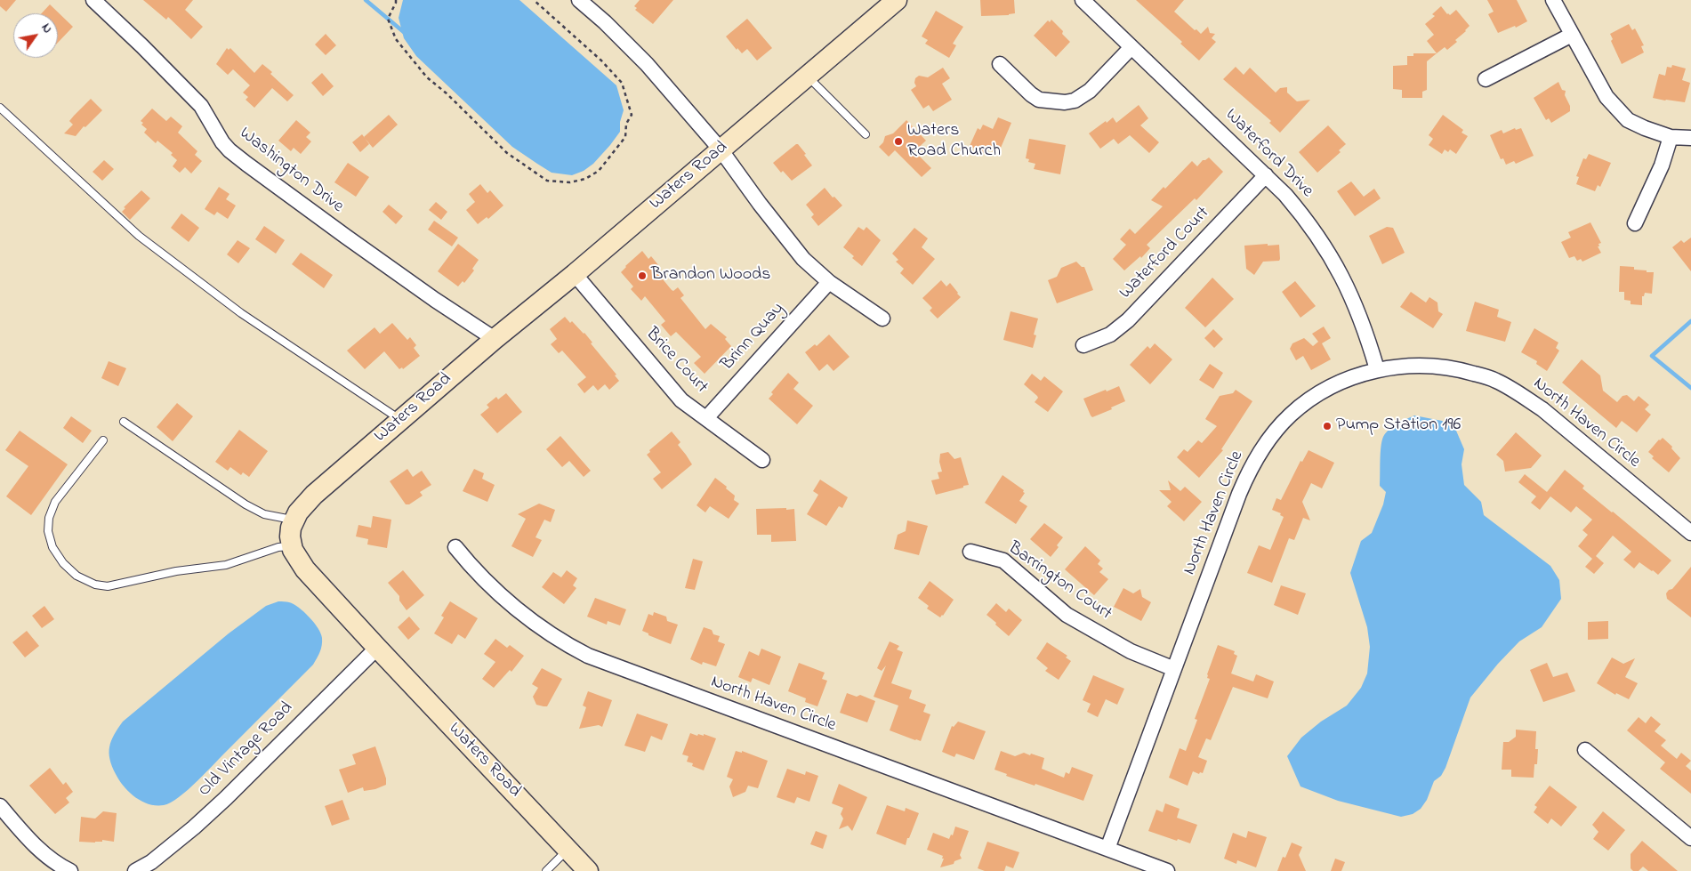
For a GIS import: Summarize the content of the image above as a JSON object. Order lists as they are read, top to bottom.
{
  "streets": {
    "street": [
      "Waterford Drive",
      "Washington Drive",
      "Waters Road",
      "Waterford Court",
      "Brinn Quay",
      "Brice Court",
      "North Haven Circle",
      "Barrington Court",
      "Old Vintage Road"
    ]
  },
  "crossings": [
    ["Waterford Drive", "Waterford Court"],
    ["Waterford Drive", "North Haven Circle"],
    ["Washington Drive", "Waters Road"],
    ["Waters Road", "Brice Court"],
    ["Waters Road", "Old Vintage Road"],
    ["Brinn Quay", "Brice Court"],
    ["North Haven Circle", "Barrington Court"]
  ],
  "places": ["Waters Road Church", "Brandon Woods", "Pump Station 196"],
  "north": "top right"
}
